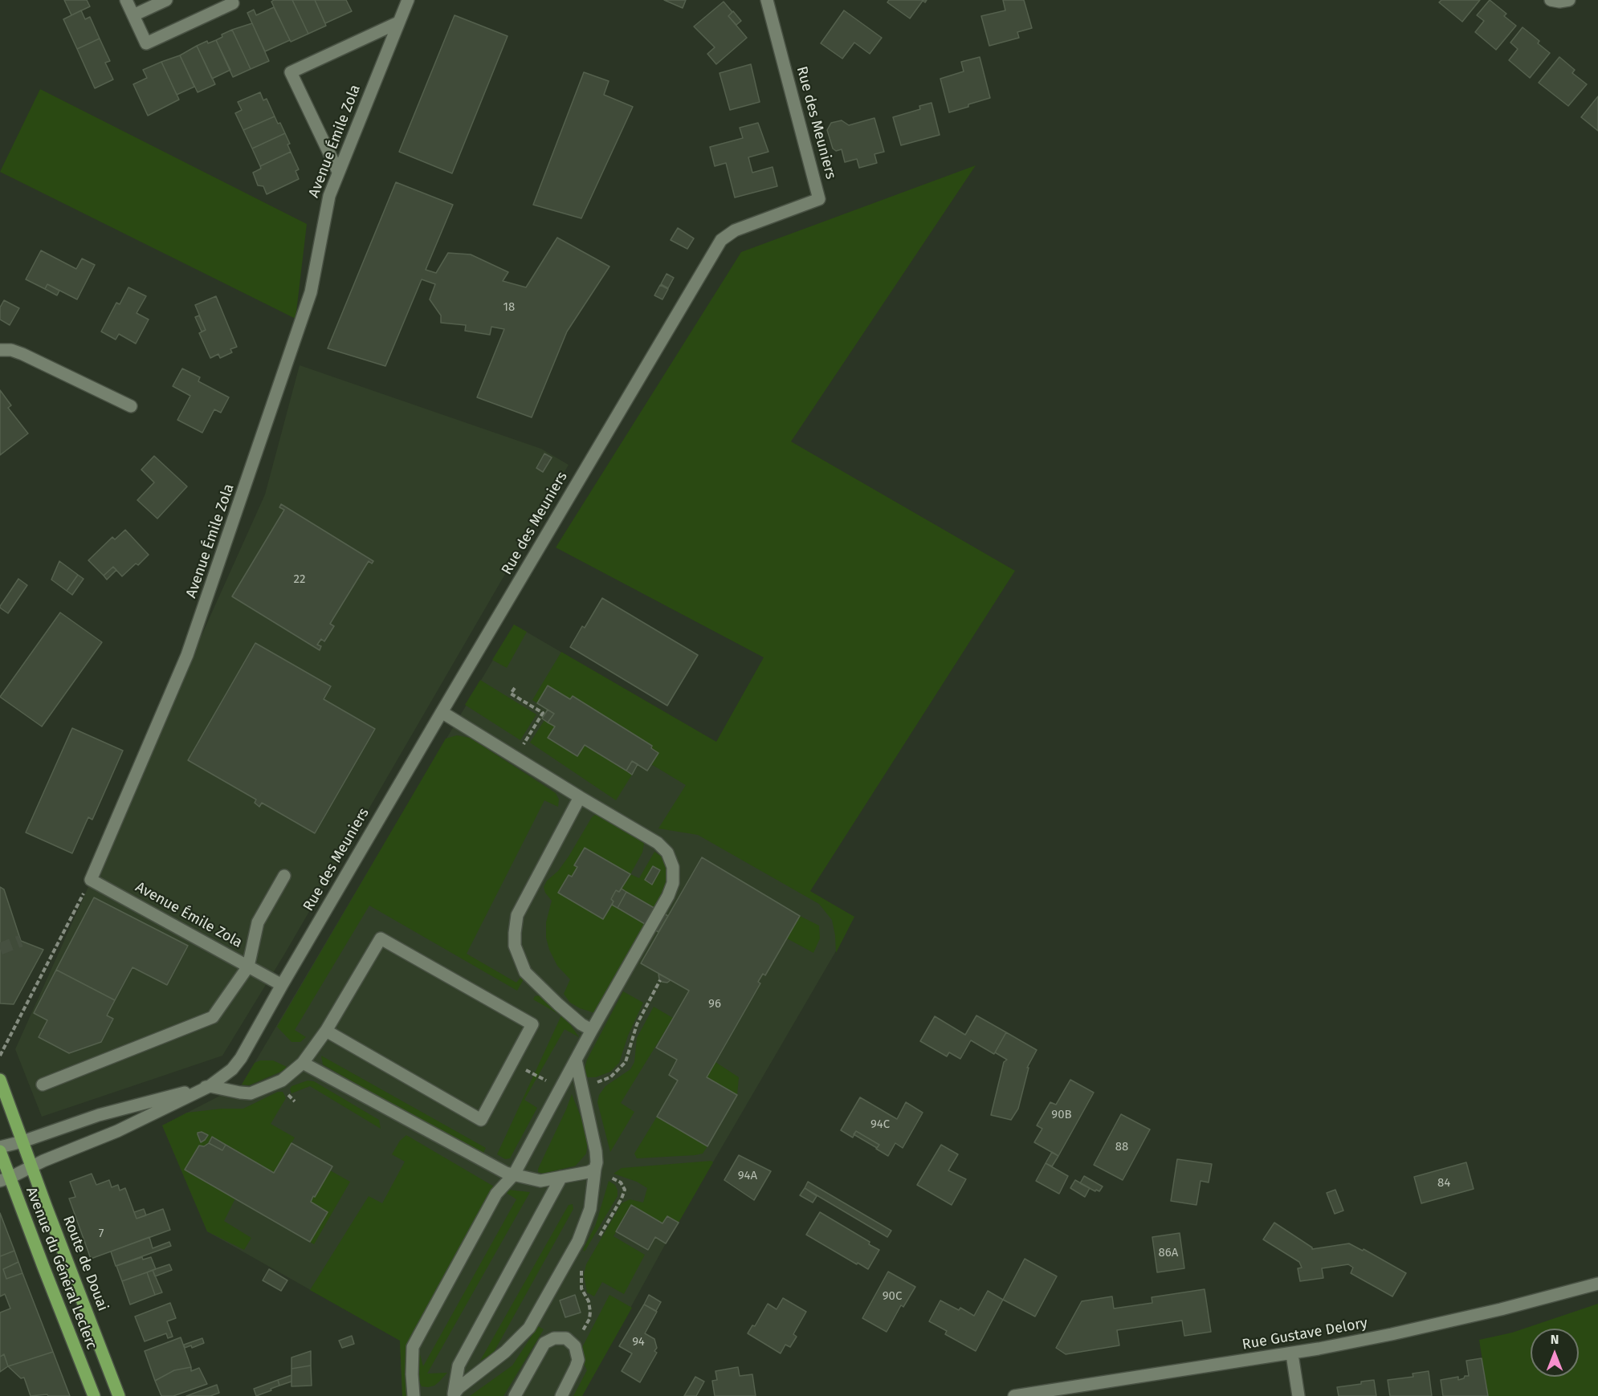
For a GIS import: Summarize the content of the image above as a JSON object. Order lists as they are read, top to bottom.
{
  "streets": {
    "main road": ["Route de Douai", "Avenue du Général Leclerc"],
    "street": ["Rue des Meuniers", "Avenue Émile Zola", "Rue Gustave Delory"]
  },
  "crossings": [
    ["Rue des Meuniers", "Avenue Émile Zola"],
    ["Rue des Meuniers", "Route de Douai"],
    ["Rue des Meuniers", "Avenue du Général Leclerc"]
  ],
  "house_numbers": [
    "18",
    "22",
    "96",
    "90B",
    "94C",
    "88",
    "94A",
    "84",
    "7",
    "86A",
    "90C",
    "94"
  ],
  "north": "top"
}
